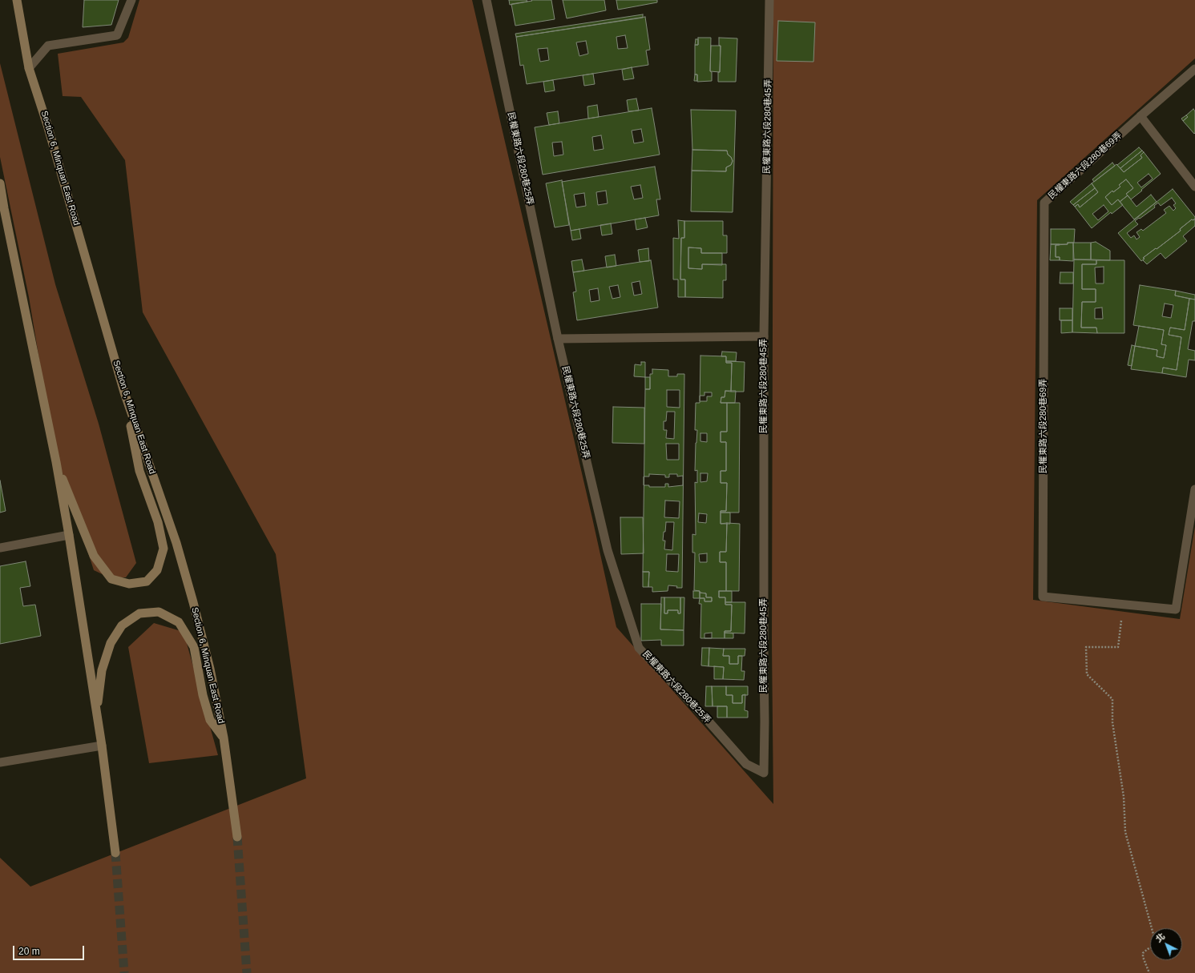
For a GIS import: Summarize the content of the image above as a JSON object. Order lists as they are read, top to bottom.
{
  "streets": {
    "main road": ["Section 6, Minquan East Road"],
    "street": ["民權東路六段280巷45弄", "民權東路六段280巷25弄", "民權東路六段280巷69弄"]
  },
  "crossings": [
    ["民權東路六段280巷45弄", "民權東路六段280巷25弄"]
  ],
  "scale_bar": "20 m",
  "north": "top left"
}
